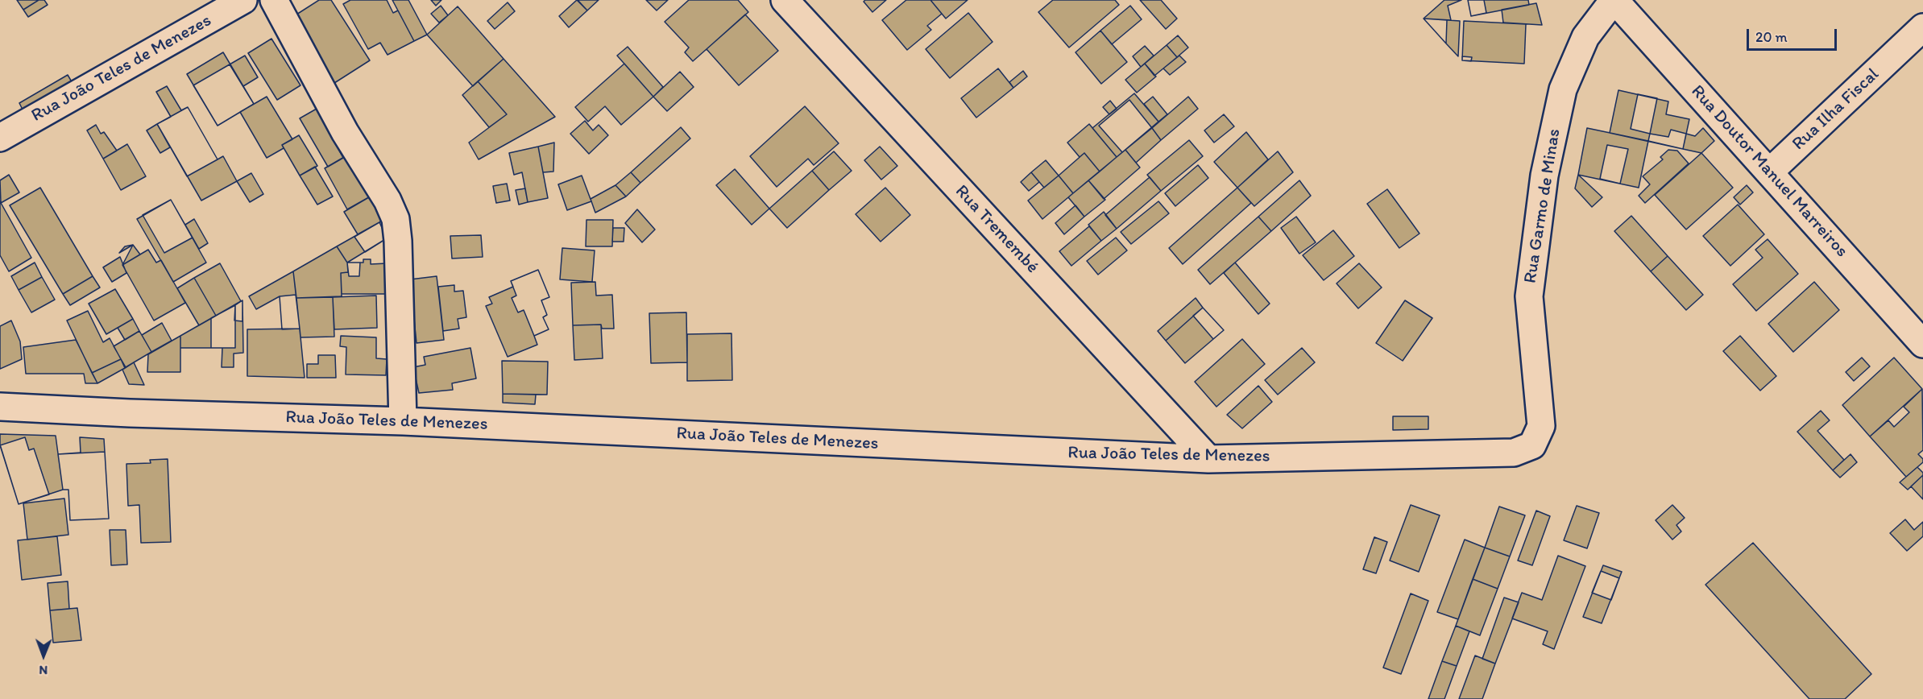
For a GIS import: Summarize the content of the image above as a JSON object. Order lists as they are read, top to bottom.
{
  "streets": {
    "street": [
      "Rua João Teles de Menezes",
      "Rua Ilha Fiscal",
      "Rua Doutor Manuel Marreiros",
      "Rua Garmo de Minas",
      "Rua Tremembé"
    ]
  },
  "crossings": [
    ["Rua João Teles de Menezes", "Rua Garmo de Minas"],
    ["Rua João Teles de Menezes", "Rua Tremembé"],
    ["Rua Ilha Fiscal", "Rua Doutor Manuel Marreiros"],
    ["Rua Doutor Manuel Marreiros", "Rua Garmo de Minas"]
  ],
  "scale_bar": "20 m",
  "north": "bottom"
}
